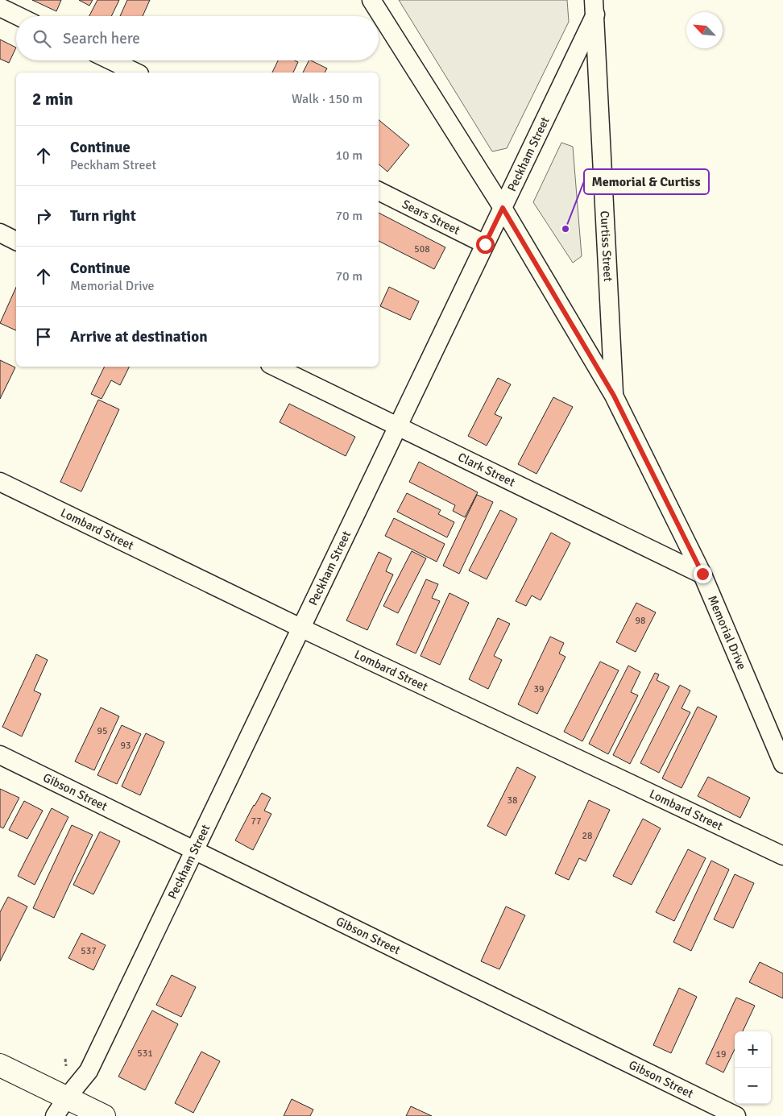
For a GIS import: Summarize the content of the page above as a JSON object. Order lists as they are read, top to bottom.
{
  "streets": {
    "street": [
      "Peckham Street",
      "Sears Street",
      "Curtiss Street",
      "Clark Street",
      "Lombard Street",
      "Memorial Drive",
      "Gibson Street"
    ]
  },
  "crossings": [
    ["Peckham Street", "Sears Street"],
    ["Peckham Street", "Curtiss Street"],
    ["Peckham Street", "Clark Street"],
    ["Peckham Street", "Lombard Street"],
    ["Peckham Street", "Memorial Drive"],
    ["Peckham Street", "Gibson Street"],
    ["Curtiss Street", "Memorial Drive"],
    ["Clark Street", "Memorial Drive"]
  ],
  "places": ["Memorial & Curtiss"],
  "house_numbers": [
    "508",
    "98",
    "39",
    "95",
    "93",
    "38",
    "77",
    "28",
    "537",
    "531",
    "19"
  ],
  "north": "top left",
  "page": {
    "search": "Search here",
    "heading": ["2 min", "Walk · 150 m"],
    "list": [
      ["Continue", "Peckham Street", "10 m"],
      ["Turn right", "70 m"],
      ["Continue", "Memorial Drive", "70 m"],
      "Arrive at destination"
    ],
    "map_buttons": ["+", "−"]
  }
}
